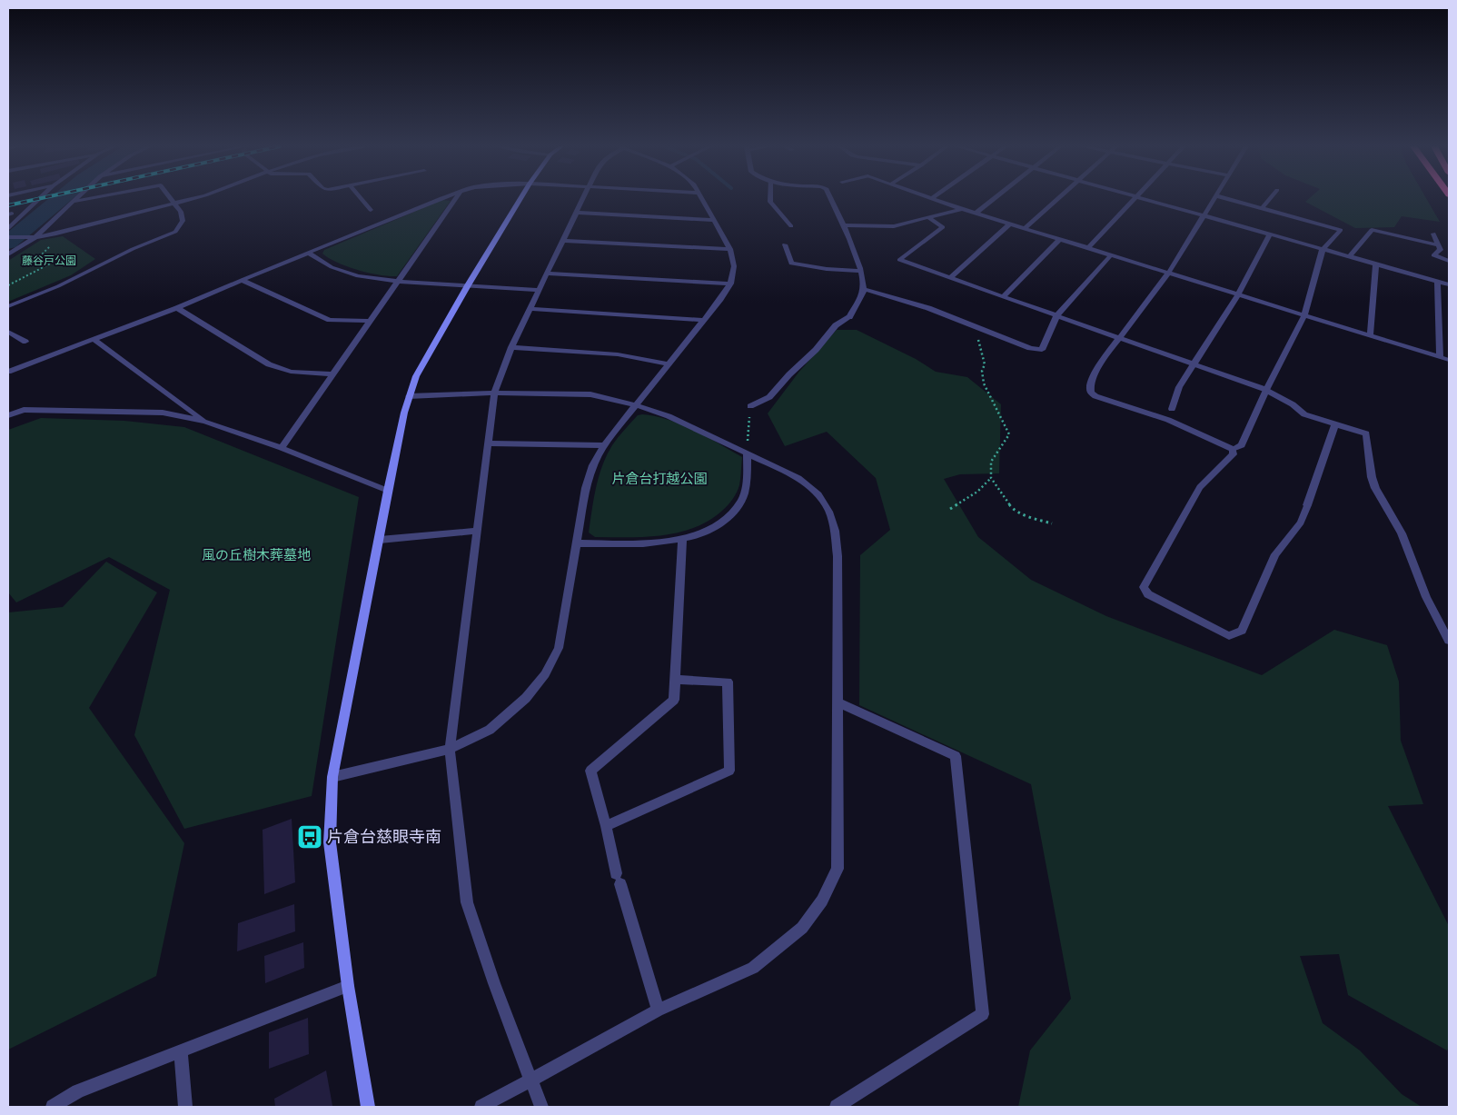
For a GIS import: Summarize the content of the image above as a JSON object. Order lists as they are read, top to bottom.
{
  "parks": ["藤谷戸公園", "片倉台打越公園", "風の丘樹木葬墓地"],
  "places": {
    "bus stop": ["片倉台慈眼寺南"]
  }
}
